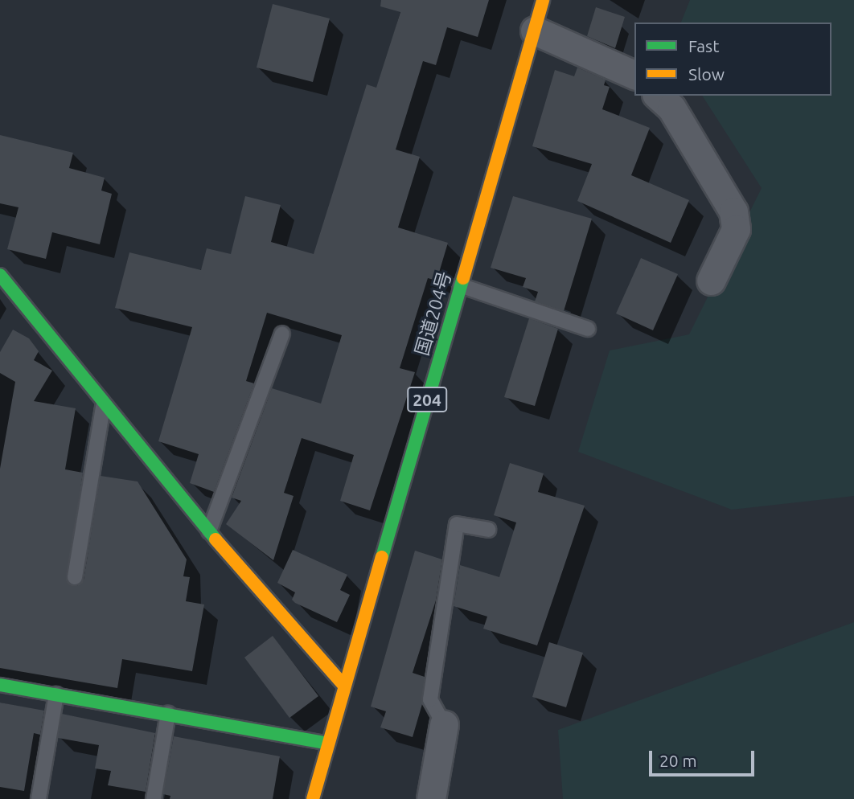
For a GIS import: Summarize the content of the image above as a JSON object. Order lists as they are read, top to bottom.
{
  "streets": {
    "main road": ["国道204号", "204"]
  },
  "legend": ["Fast", "Slow"],
  "scale_bar": "20 m"
}
